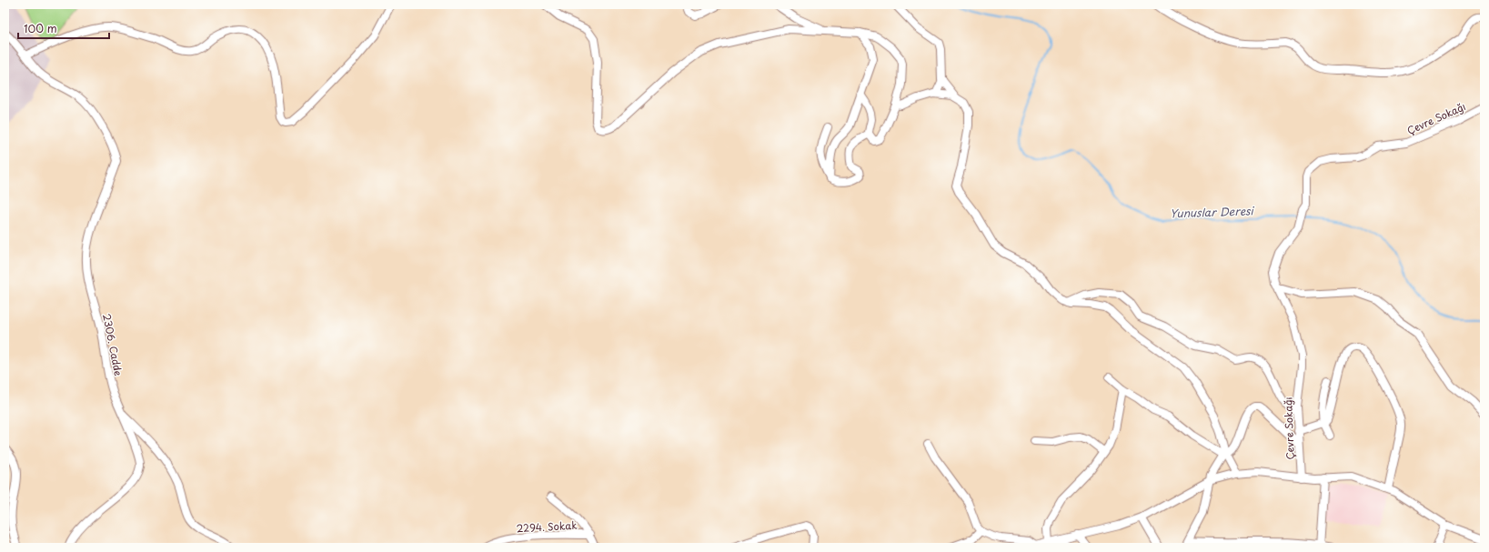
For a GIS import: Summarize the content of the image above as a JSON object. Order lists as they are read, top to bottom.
{
  "streets": {
    "street": ["Çevre Sokağı", "2306. Cadde", "2294. Sokak"]
  },
  "water": ["Yunuslar Deresi"],
  "scale_bar": "100 m"
}
